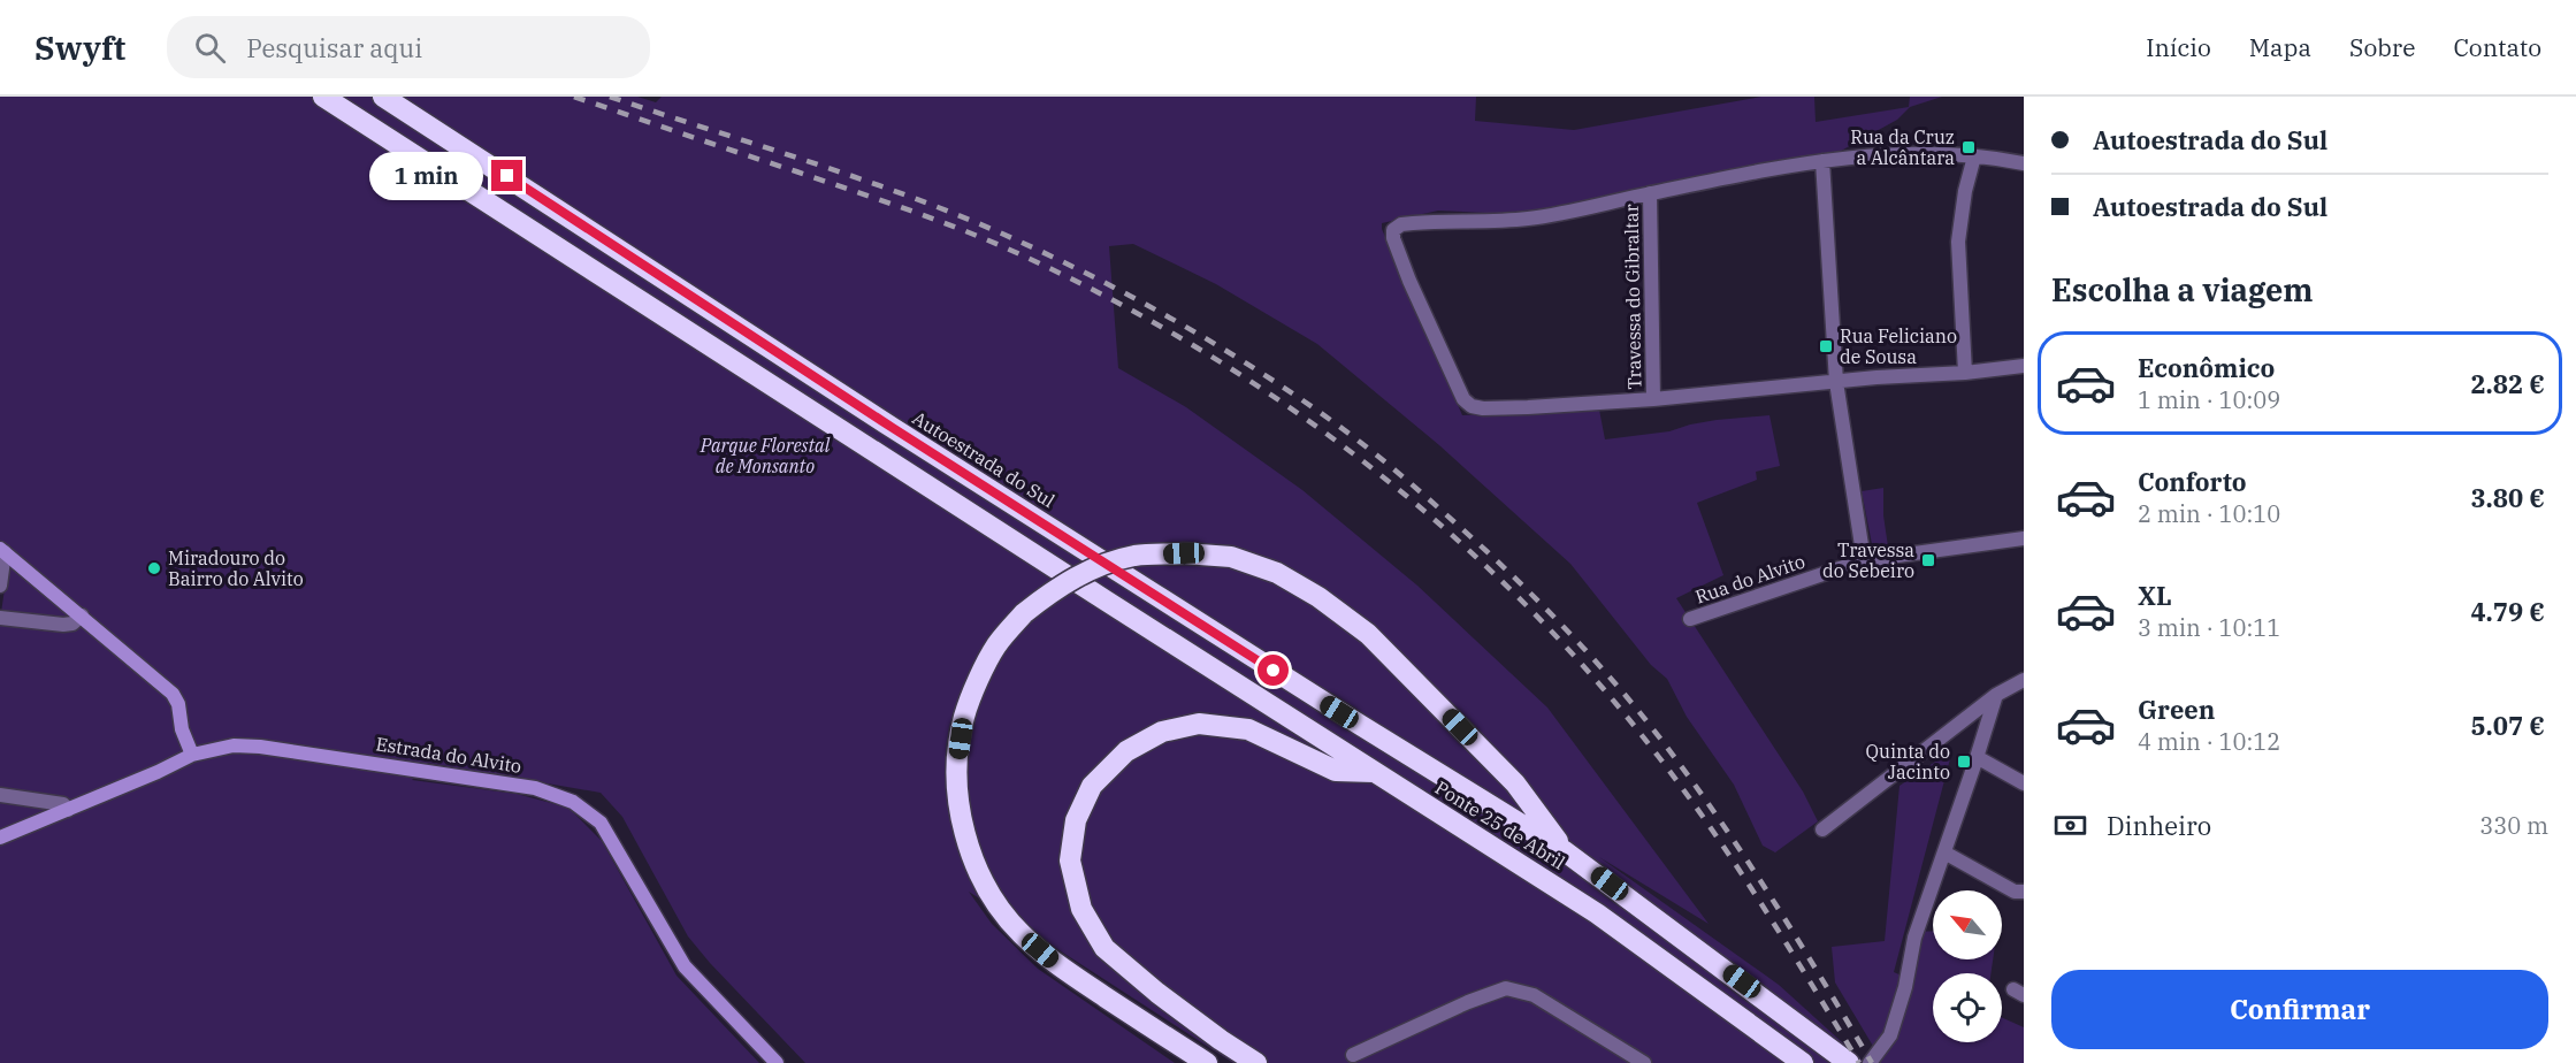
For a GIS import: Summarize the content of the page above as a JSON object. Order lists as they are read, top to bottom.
{
  "streets": {
    "highway": ["Autoestrada do Sul", "Ponte 25 de Abril"],
    "street": ["Travessa do Gibraltar", "Rua do Alvito", "Estrada do Alvito"]
  },
  "crossings": [
    ["Autoestrada do Sul", "Ponte 25 de Abril"]
  ],
  "parks": ["Parque Florestal de Monsanto"],
  "places": {
    "transit": [
      "Rua da Cruz a Alcântara",
      "Rua Feliciano de Sousa",
      "Travessa do Sebeiro",
      "Quinta do Jacinto"
    ],
    "other": ["Miradouro do Bairro do Alvito"]
  },
  "north": "top left",
  "page": {
    "header": "Swyft",
    "search": "Pesquisar aqui",
    "nav": [
      "Início",
      "Mapa",
      "Sobre",
      "Contato"
    ],
    "banner": ["Autoestrada do Sul", "Autoestrada do Sul"],
    "bubble": "1 min",
    "heading": "Escolha a viagem",
    "list": [
      {
        "name": "Econômico",
        "note": "1 min · 10:09",
        "value": "2.82 €"
      },
      {
        "name": "Conforto",
        "note": "2 min · 10:10",
        "value": "3.80 €"
      },
      {
        "name": "XL",
        "note": "3 min · 10:11",
        "value": "4.79 €"
      },
      {
        "name": "Green",
        "note": "4 min · 10:12",
        "value": "5.07 €"
      }
    ],
    "pay": ["Dinheiro", "330 m"],
    "buttons": "Confirmar"
  }
}
